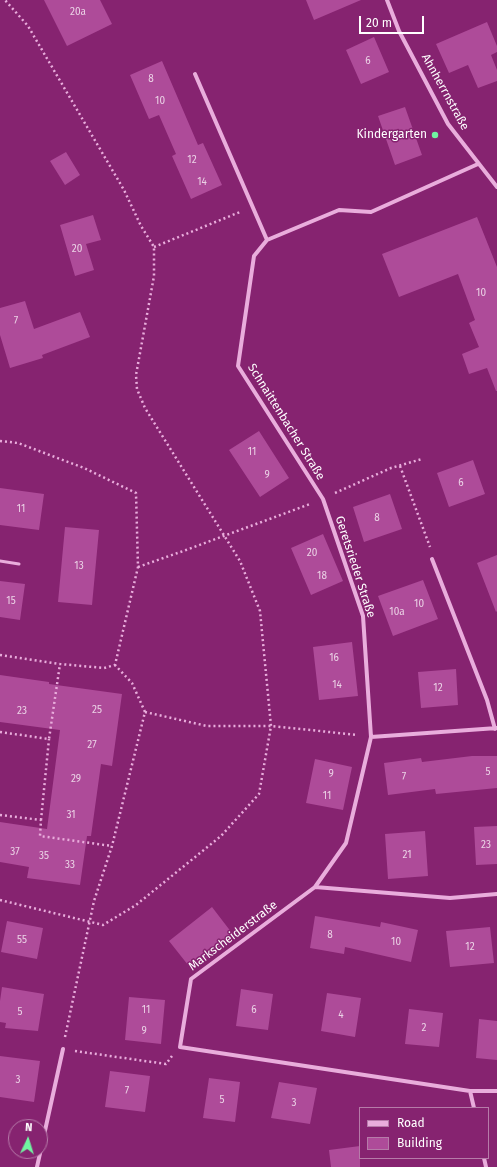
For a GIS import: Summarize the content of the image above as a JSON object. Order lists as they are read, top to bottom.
{
  "streets": {
    "street": [
      "Ahnherrnstraße",
      "Schnaittenbacher Straße",
      "Geretsrieder Straße",
      "Markscheiderstraße"
    ]
  },
  "crossings": [
    ["Ahnherrnstraße", "Schnaittenbacher Straße"],
    ["Schnaittenbacher Straße", "Geretsrieder Straße"],
    ["Geretsrieder Straße", "Markscheiderstraße"]
  ],
  "places": ["Kindergarten"],
  "house_numbers": [
    "20a",
    "6",
    "8",
    "10",
    "12",
    "14",
    "20",
    "10",
    "7",
    "11",
    "9",
    "6",
    "11",
    "8",
    "20",
    "13",
    "18",
    "15",
    "10",
    "10a",
    "16",
    "14",
    "12",
    "25",
    "23",
    "27",
    "5",
    "9",
    "7",
    "29",
    "11",
    "31",
    "23",
    "37",
    "21",
    "35",
    "33",
    "8",
    "55",
    "10",
    "12",
    "11",
    "6",
    "5",
    "4",
    "2",
    "9",
    "3",
    "7",
    "5",
    "3"
  ],
  "legend": ["Road", "Building"],
  "scale_bar": "20 m",
  "north": "top"
}
